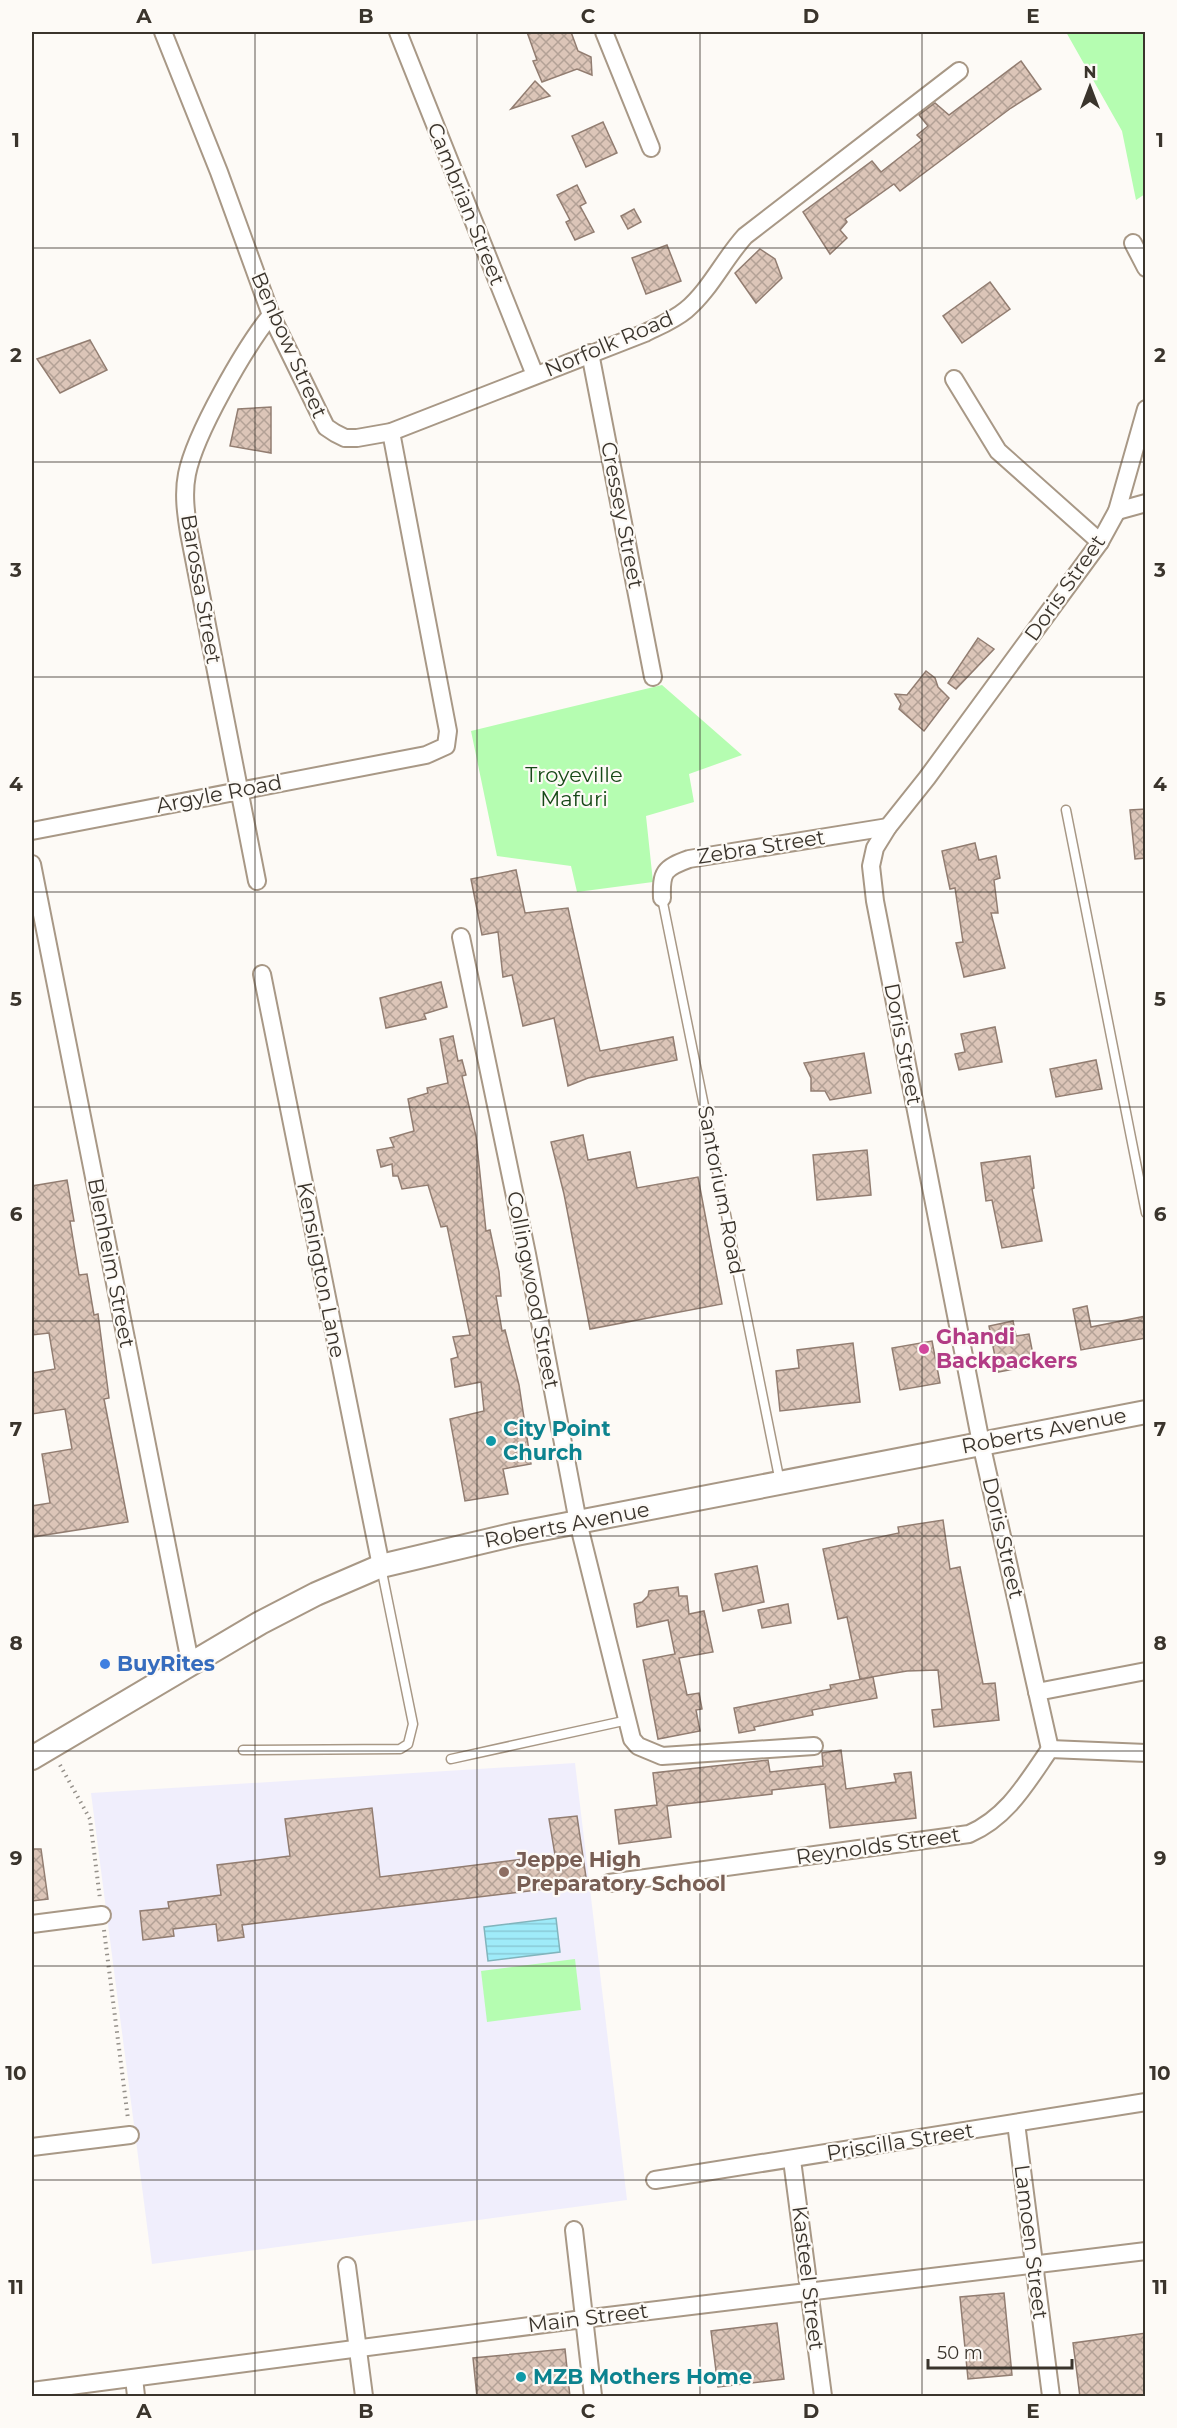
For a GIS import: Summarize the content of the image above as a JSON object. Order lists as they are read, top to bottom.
{
  "streets": {
    "main road": ["Roberts Avenue"],
    "street": [
      "Cambrian Street",
      "Norfolk Road",
      "Benbow Street",
      "Cressey Street",
      "Doris Street",
      "Barossa Street",
      "Argyle Road",
      "Zebra Street",
      "Blenheim Street",
      "Kensington Lane",
      "Collingwood Street",
      "Reynolds Street",
      "Priscilla Street",
      "Lamoen Street",
      "Kasteel Street",
      "Main Street"
    ],
    "lane": ["Santorium Road"]
  },
  "crossings": [
    ["Cambrian Street", "Norfolk Road"],
    ["Norfolk Road", "Benbow Street"],
    ["Norfolk Road", "Cressey Street"],
    ["Norfolk Road", "Argyle Road"],
    ["Benbow Street", "Barossa Street"],
    ["Benbow Street", "Argyle Road"],
    ["Doris Street", "Zebra Street"],
    ["Doris Street", "Roberts Avenue"],
    ["Doris Street", "Reynolds Street"],
    ["Barossa Street", "Argyle Road"],
    ["Zebra Street", "Santorium Road"],
    ["Santorium Road", "Roberts Avenue"],
    ["Blenheim Street", "Roberts Avenue"],
    ["Kensington Lane", "Roberts Avenue"],
    ["Collingwood Street", "Roberts Avenue"],
    ["Priscilla Street", "Lamoen Street"],
    ["Priscilla Street", "Kasteel Street"],
    ["Lamoen Street", "Main Street"],
    ["Kasteel Street", "Main Street"]
  ],
  "parks": ["Troyeville Mafuri"],
  "places": [
    "Ghandi Backpackers",
    "City Point Church",
    "BuyRites",
    "Jeppe High Preparatory School",
    "MZB Mothers Home"
  ],
  "scale_bar": "50 m",
  "north": "top",
  "grid": {
    "columns": [
      "A",
      "B",
      "C",
      "D",
      "E"
    ],
    "rows": [
      "1",
      "2",
      "3",
      "4",
      "5",
      "6",
      "7",
      "8",
      "9",
      "10",
      "11"
    ]
  }
}
